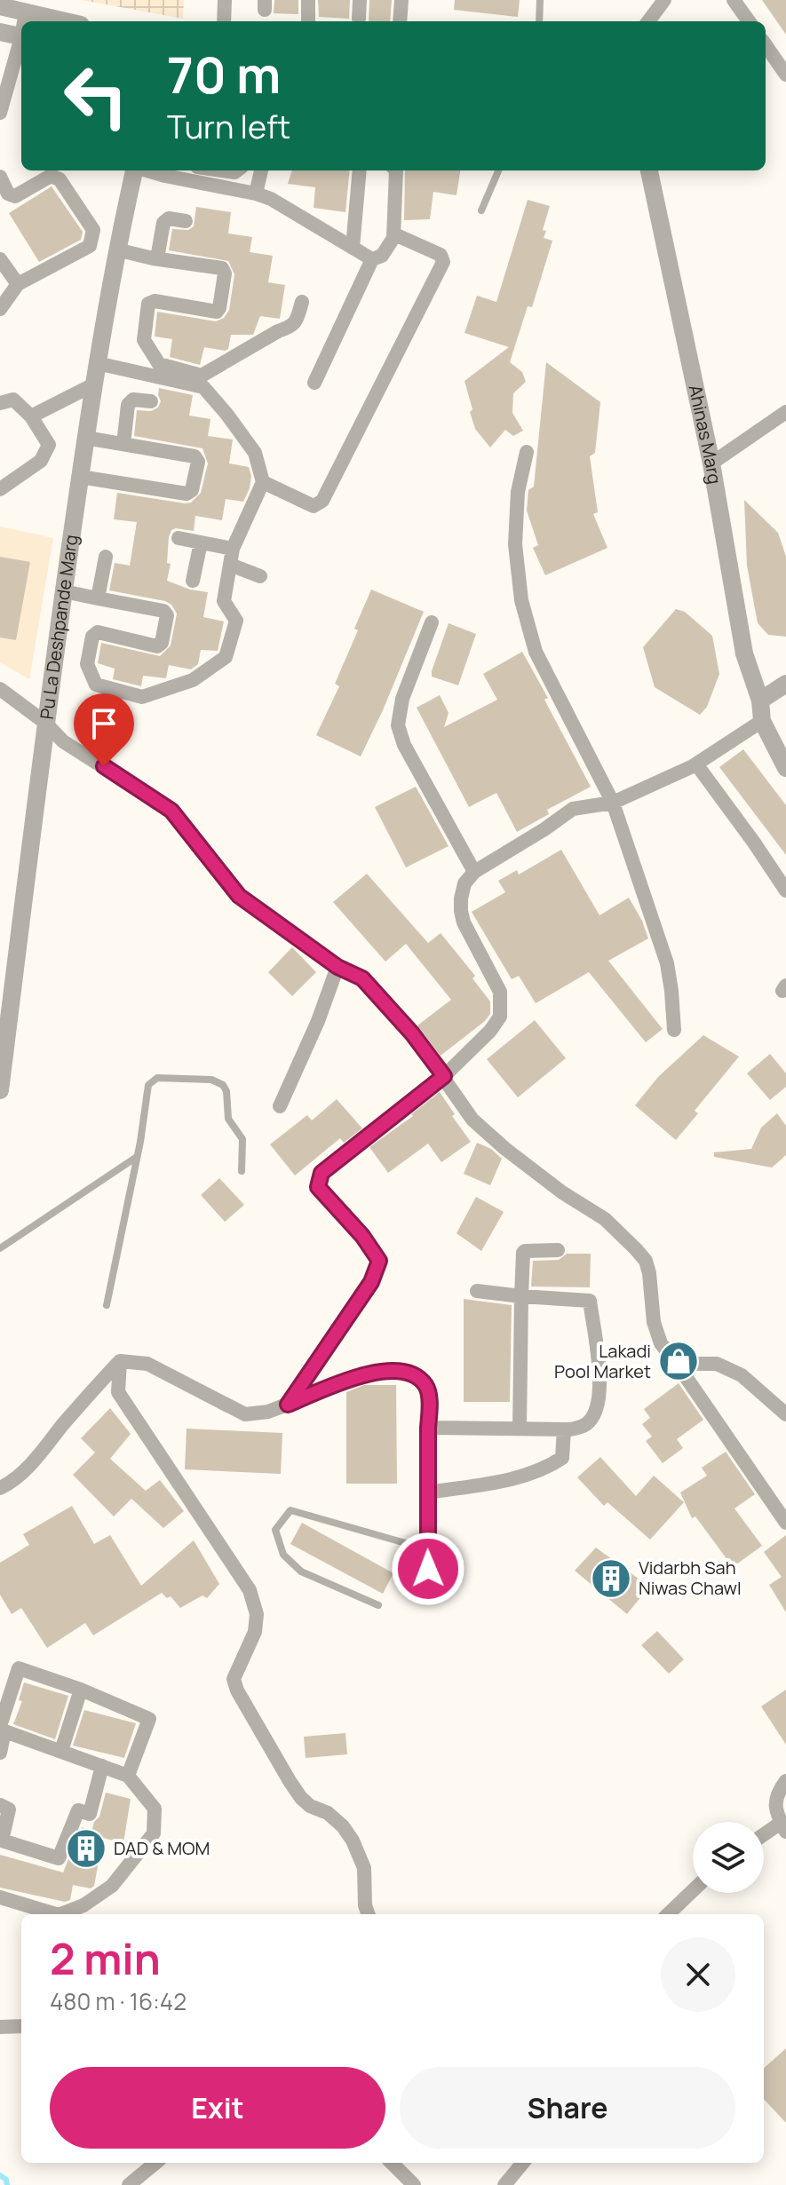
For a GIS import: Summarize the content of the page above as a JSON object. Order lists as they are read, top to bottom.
{
  "streets": {
    "street": ["Ahinas Marg", "Pu La Deshpande Marg"]
  },
  "places": {
    "shop": ["Lakadi Pool Market"],
    "building": ["Vidarbh Sah Niwas Chawl", "DAD & MOM"]
  },
  "page": {
    "turn": ["70 m", "Turn left"],
    "heading": ["2 min", "480 m · 16:42"],
    "buttons": ["Exit", "Share"]
  }
}
